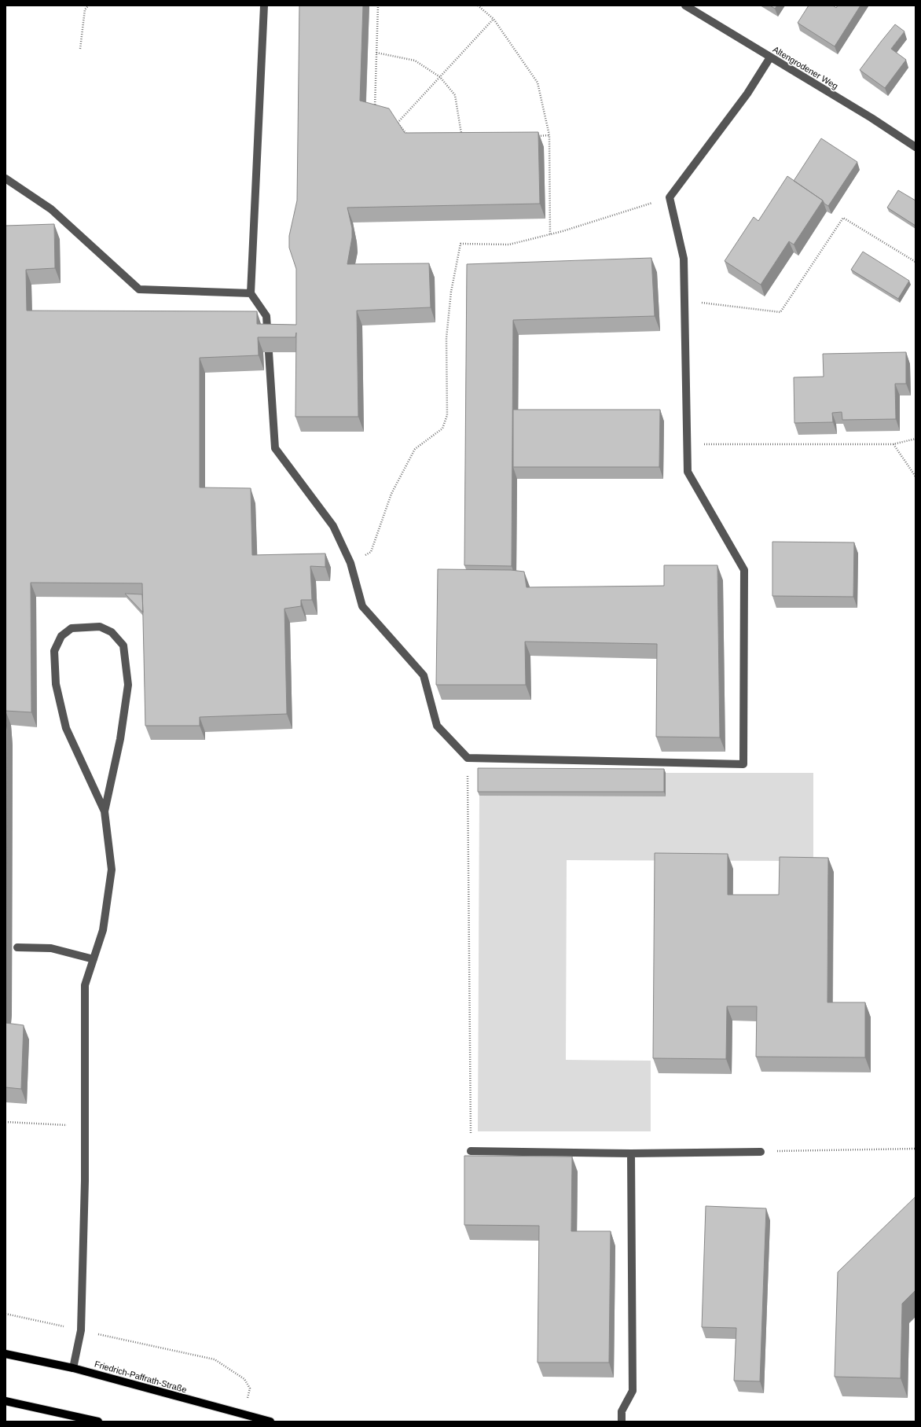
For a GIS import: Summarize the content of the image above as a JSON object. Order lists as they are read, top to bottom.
{
  "streets": {
    "main road": ["Friedrich-Paffrath-Straße"],
    "street": ["Altengrodener Weg"]
  }
}
